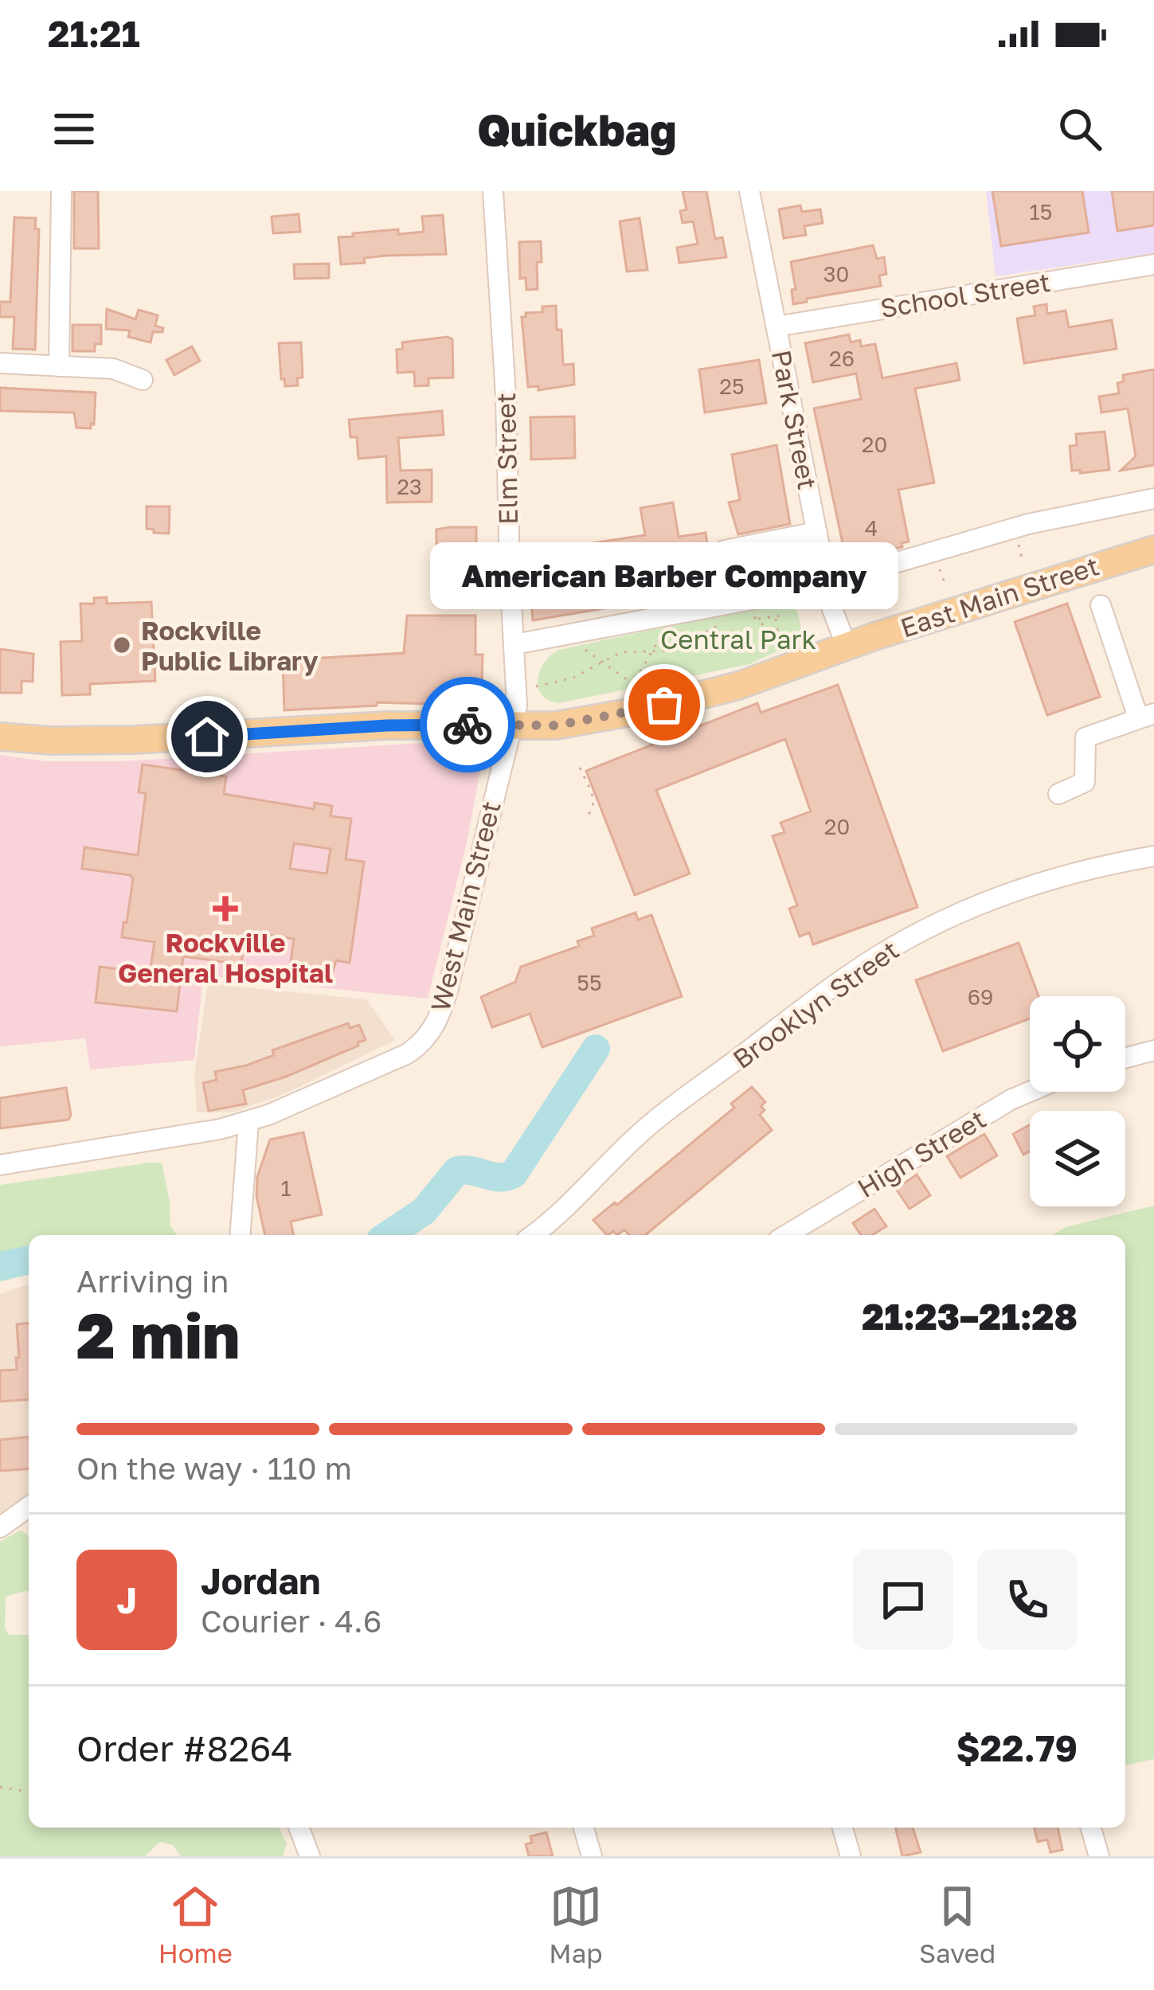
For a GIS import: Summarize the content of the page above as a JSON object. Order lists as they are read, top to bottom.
{
  "streets": {
    "main road": ["East Main Street"],
    "street": [
      "School Street",
      "Park Street",
      "Elm Street",
      "West Main Street",
      "Brooklyn Street",
      "High Street"
    ]
  },
  "crossings": [
    ["School Street", "Park Street"],
    ["Park Street", "East Main Street"],
    ["Elm Street", "West Main Street"]
  ],
  "parks": ["Central Park"],
  "places": {
    "other": ["Rockville Public Library", "American Barber Company"],
    "health": ["Rockville General Hospital"]
  },
  "house_numbers": [
    "15",
    "30",
    "26",
    "25",
    "20",
    "23",
    "4",
    "20",
    "55",
    "69",
    "1"
  ],
  "page": {
    "status": "21:21",
    "header": "Quickbag",
    "bubble": "American Barber Company",
    "heading": ["2 min", "Arriving in", "21:23–21:28"],
    "panel": [
      "Jordan",
      "Courier · 4.6",
      "Order #8264",
      "$22.79"
    ],
    "bar": "On the way · 110 m",
    "round": "J",
    "tabs": ["Home", "Map", "Saved"]
  }
}
